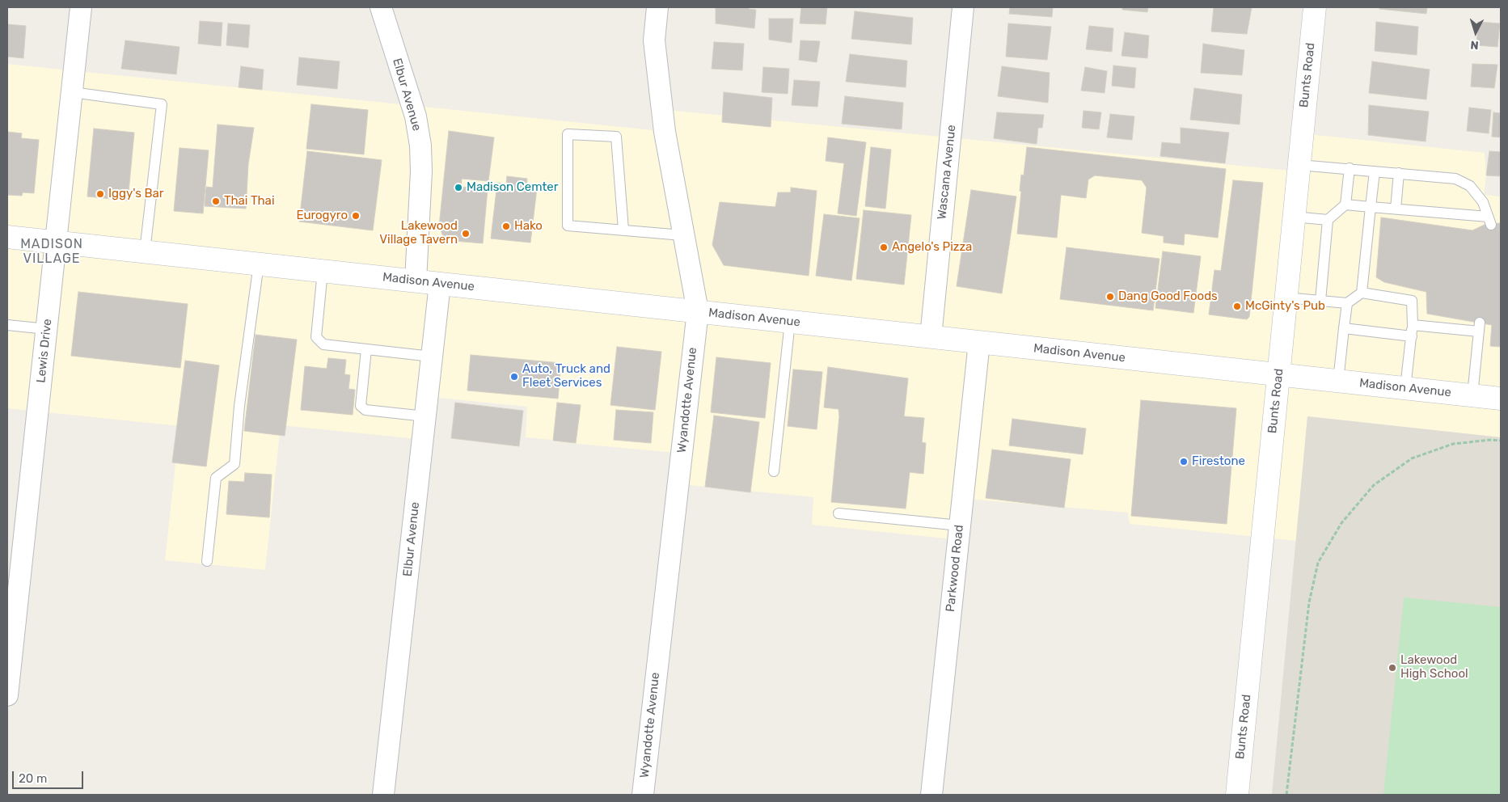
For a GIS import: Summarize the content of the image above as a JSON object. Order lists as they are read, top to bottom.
{
  "streets": {
    "main road": ["Bunts Road", "Madison Avenue"],
    "street": [
      "Elbur Avenue",
      "Wascana Avenue",
      "Lewis Drive",
      "Wyandotte Avenue",
      "Parkwood Road"
    ]
  },
  "crossings": [
    ["Bunts Road", "Madison Avenue"],
    ["Elbur Avenue", "Madison Avenue"],
    ["Wascana Avenue", "Madison Avenue"],
    ["Madison Avenue", "Lewis Drive"],
    ["Madison Avenue", "Wyandotte Avenue"],
    ["Madison Avenue", "Parkwood Road"]
  ],
  "districts": ["MADISON VILLAGE"],
  "places": [
    "Madison Cemter",
    "Iggy's Bar",
    "Thai Thai",
    "Eurogyro",
    "Hako",
    "Lakewood Village Tavern",
    "Angelo's Pizza",
    "Dang Good Foods",
    "McGinty's Pub",
    "Auto, Truck and Fleet Services",
    "Firestone",
    "Lakewood High School"
  ],
  "scale_bar": "20 m",
  "north": "bottom"
}
